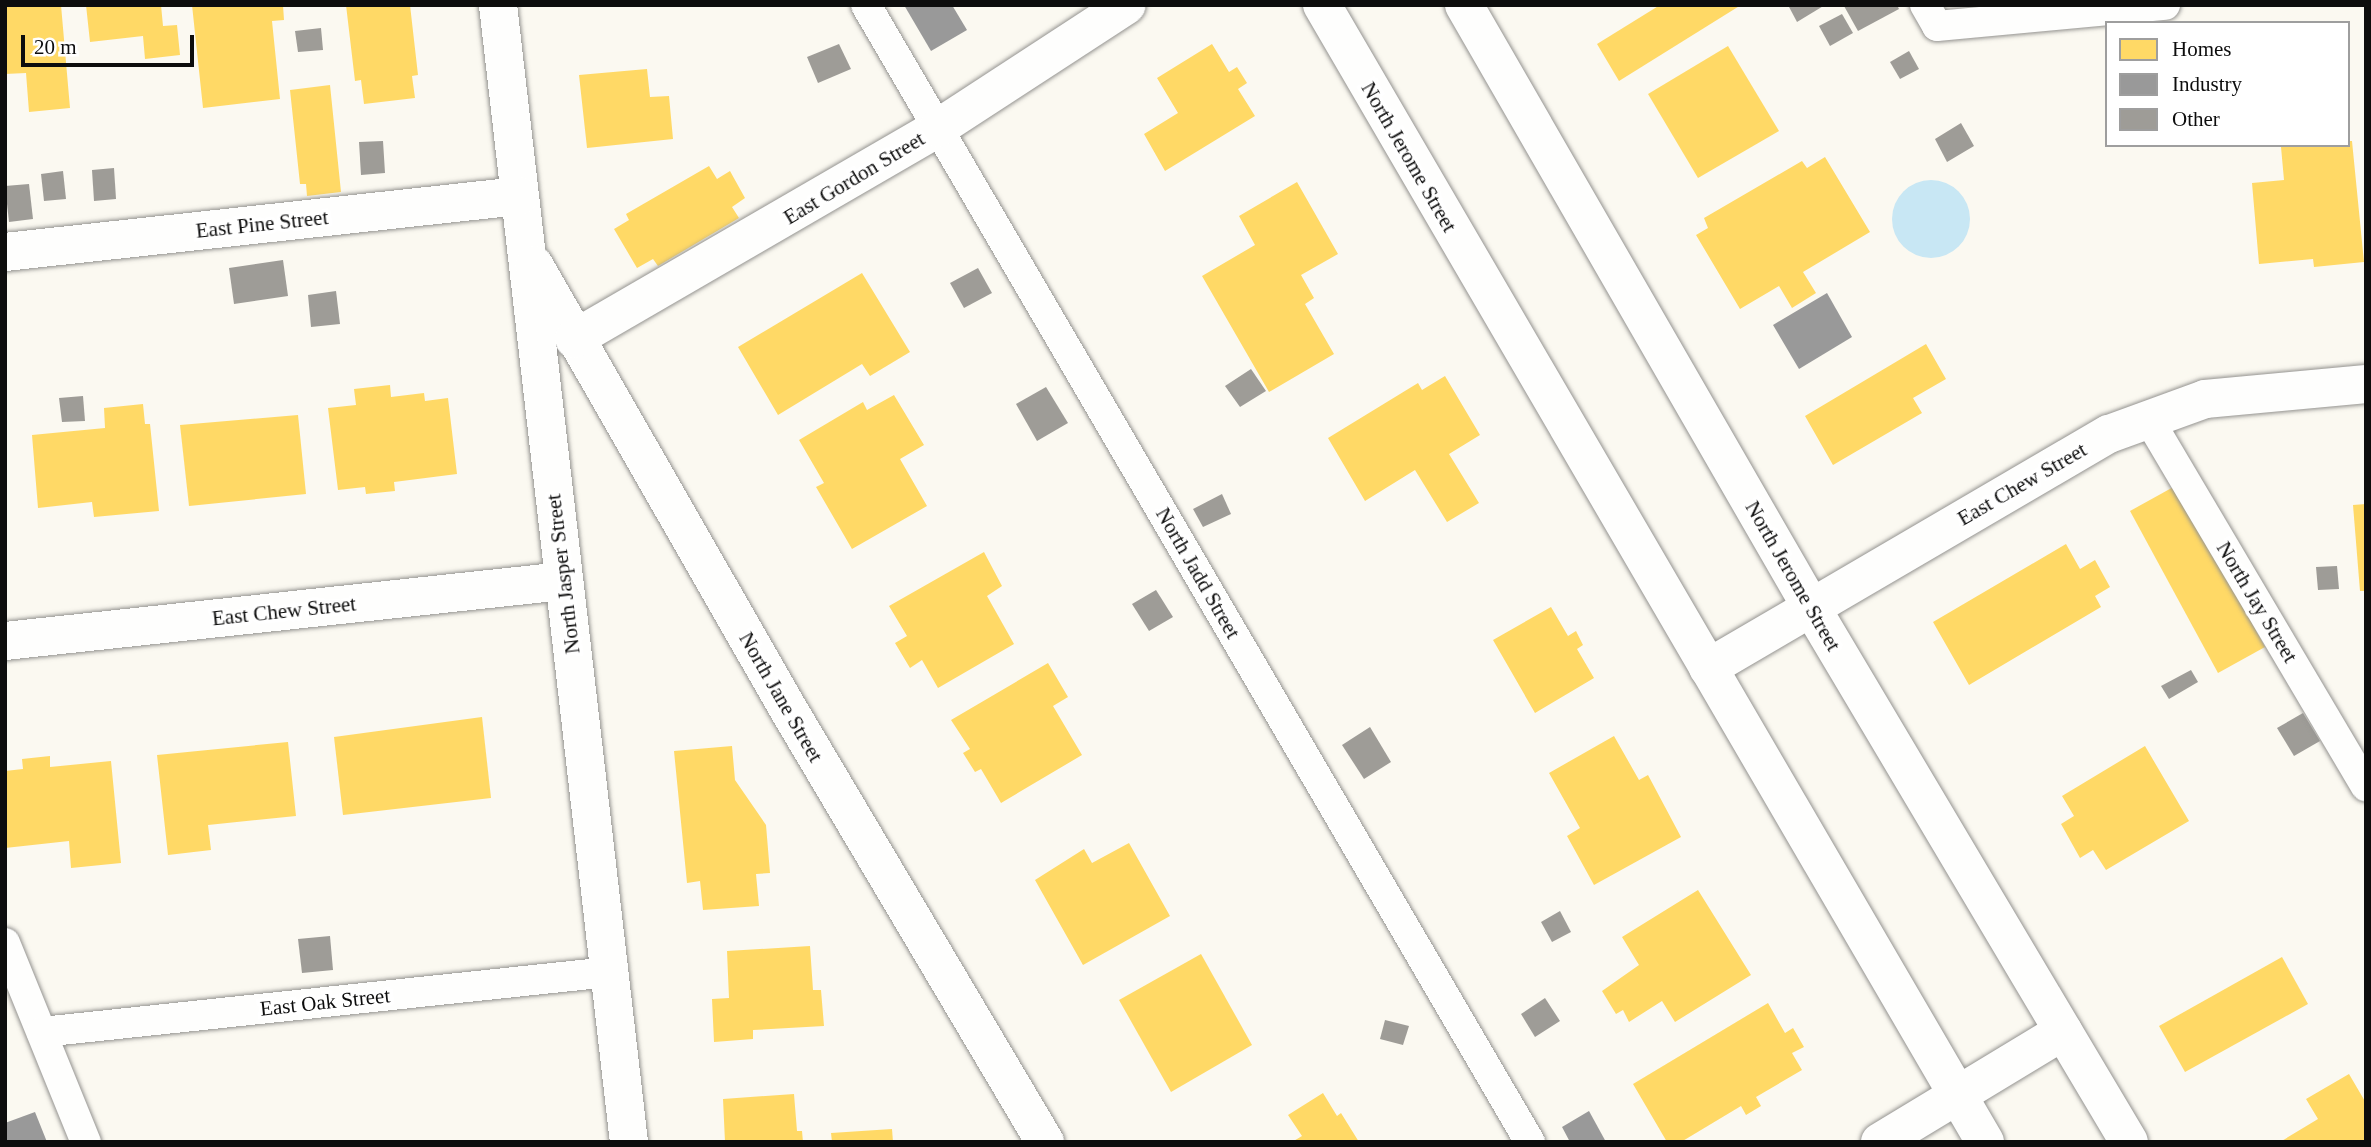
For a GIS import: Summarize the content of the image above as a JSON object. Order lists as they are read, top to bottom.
{
  "streets": {
    "street": [
      "North Jerome Street",
      "East Gordon Street",
      "East Pine Street",
      "East Chew Street",
      "North Jasper Street",
      "North Jane Street"
    ],
    "lane": ["North Jadd Street", "North Jay Street", "East Oak Street"]
  },
  "crossings": [
    ["North Jerome Street", "East Chew Street"],
    ["East Gordon Street", "North Jadd Street"],
    ["East Gordon Street", "North Jane Street"],
    ["East Pine Street", "North Jasper Street"],
    ["East Chew Street", "North Jasper Street"],
    ["East Chew Street", "North Jay Street"],
    ["North Jasper Street", "North Jane Street"],
    ["North Jasper Street", "East Oak Street"]
  ],
  "legend": ["Homes", "Industry", "Other"],
  "scale_bar": "20 m"
}
